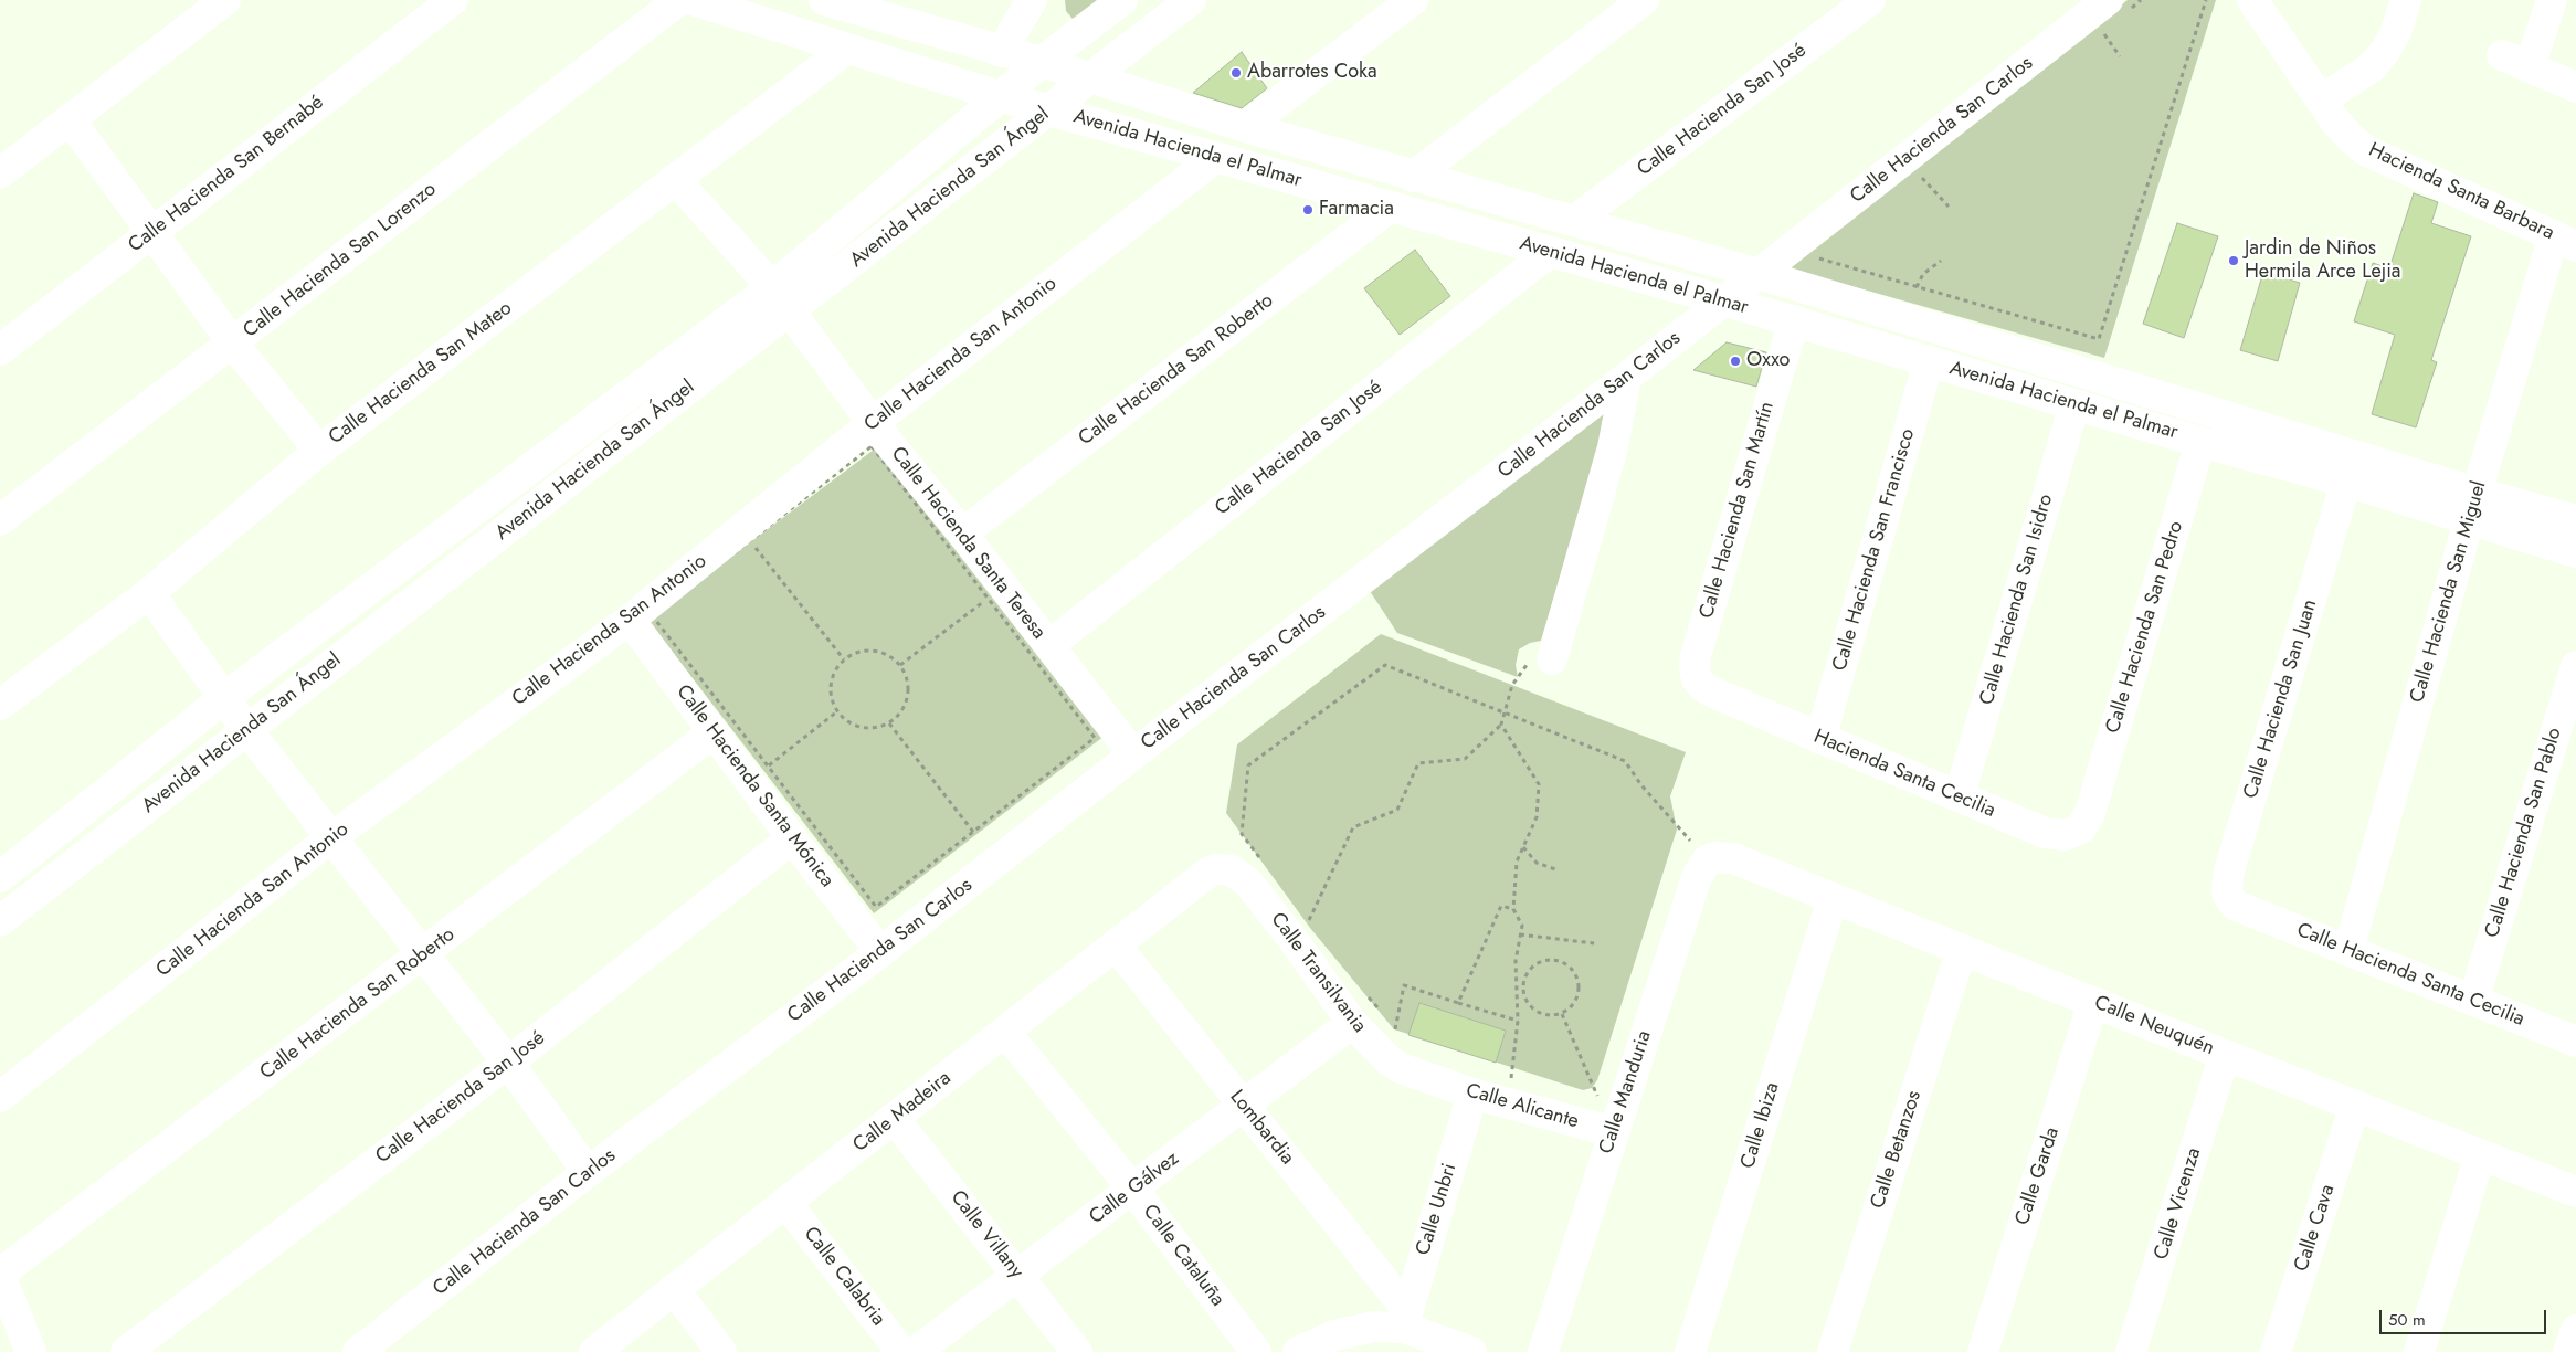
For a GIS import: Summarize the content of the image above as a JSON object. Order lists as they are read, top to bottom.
{
  "streets": {
    "street": [
      "Calle Hacienda San José",
      "Calle Hacienda San Carlos",
      "Avenida Hacienda el Palmar",
      "Calle Hacienda San Bernabé",
      "Avenida Hacienda San Ángel",
      "Hacienda Santa Barbara",
      "Calle Hacienda San Lorenzo",
      "Calle Hacienda San Antonio",
      "Calle Hacienda San Roberto",
      "Calle Hacienda San Mateo",
      "Calle Hacienda San Martín",
      "Calle Hacienda Santa Teresa",
      "Calle Hacienda San Francisco",
      "Calle Hacienda San Miguel",
      "Calle Hacienda San Isidro",
      "Calle Hacienda San Pedro",
      "Calle Hacienda San Juan",
      "Hacienda Santa Cecilia",
      "Calle Hacienda Santa Mónica",
      "Calle Hacienda San Pablo",
      "Calle Transilvania",
      "Calle Hacienda Santa Cecilia",
      "Calle Neuquén",
      "Calle Manduria",
      "Calle Alicante",
      "Calle Madeira",
      "Calle Ibiza",
      "Lombardia",
      "Calle Betanzos",
      "Calle Garda",
      "Calle Gálvez",
      "Calle Vicenza",
      "Calle Unbri",
      "Calle Cava",
      "Calle Villany",
      "Calle Cataluña",
      "Calle Calabria"
    ]
  },
  "crossings": [
    ["Calle Hacienda San José", "Avenida Hacienda el Palmar"],
    ["Calle Hacienda San José", "Calle Hacienda Santa Teresa"],
    ["Calle Hacienda San José", "Calle Hacienda Santa Mónica"],
    ["Calle Hacienda San Carlos", "Avenida Hacienda el Palmar"],
    ["Calle Hacienda San Carlos", "Calle Hacienda Santa Teresa"],
    ["Calle Hacienda San Carlos", "Calle Hacienda Santa Mónica"],
    ["Avenida Hacienda el Palmar", "Avenida Hacienda San Ángel"],
    ["Avenida Hacienda el Palmar", "Calle Hacienda San Antonio"],
    ["Avenida Hacienda el Palmar", "Calle Hacienda San Roberto"],
    ["Avenida Hacienda el Palmar", "Calle Hacienda San Mateo"],
    ["Avenida Hacienda el Palmar", "Calle Hacienda San Martín"],
    ["Avenida Hacienda el Palmar", "Calle Hacienda San Francisco"],
    ["Avenida Hacienda el Palmar", "Calle Hacienda San Miguel"],
    ["Avenida Hacienda el Palmar", "Calle Hacienda San Isidro"],
    ["Avenida Hacienda el Palmar", "Calle Hacienda San Pedro"],
    ["Avenida Hacienda el Palmar", "Calle Hacienda San Juan"],
    ["Avenida Hacienda San Ángel", "Calle Hacienda Santa Teresa"],
    ["Hacienda Santa Barbara", "Calle Hacienda San Miguel"],
    ["Calle Hacienda San Antonio", "Calle Hacienda Santa Teresa"],
    ["Calle Hacienda San Antonio", "Calle Hacienda Santa Mónica"],
    ["Calle Hacienda San Roberto", "Calle Hacienda Santa Teresa"],
    ["Calle Hacienda San Roberto", "Calle Hacienda Santa Mónica"],
    ["Calle Hacienda San Mateo", "Calle Hacienda Santa Teresa"],
    ["Calle Hacienda San Martín", "Hacienda Santa Cecilia"],
    ["Calle Hacienda San Francisco", "Hacienda Santa Cecilia"],
    ["Calle Hacienda San Miguel", "Calle Hacienda Santa Cecilia"],
    ["Calle Hacienda San Isidro", "Hacienda Santa Cecilia"],
    ["Calle Hacienda San Pedro", "Hacienda Santa Cecilia"],
    ["Calle Hacienda San Juan", "Calle Hacienda Santa Cecilia"],
    ["Calle Hacienda San Pablo", "Calle Hacienda Santa Cecilia"],
    ["Calle Transilvania", "Calle Alicante"],
    ["Calle Transilvania", "Calle Madeira"],
    ["Calle Transilvania", "Calle Gálvez"],
    ["Calle Neuquén", "Calle Manduria"],
    ["Calle Neuquén", "Calle Ibiza"],
    ["Calle Neuquén", "Calle Betanzos"],
    ["Calle Neuquén", "Calle Garda"],
    ["Calle Neuquén", "Calle Vicenza"],
    ["Calle Neuquén", "Calle Cava"],
    ["Calle Manduria", "Calle Alicante"],
    ["Calle Alicante", "Calle Unbri"],
    ["Calle Madeira", "Lombardia"],
    ["Calle Madeira", "Calle Villany"],
    ["Calle Madeira", "Calle Cataluña"],
    ["Calle Madeira", "Calle Calabria"],
    ["Lombardia", "Calle Gálvez"],
    ["Lombardia", "Calle Unbri"],
    ["Calle Gálvez", "Calle Villany"],
    ["Calle Gálvez", "Calle Cataluña"]
  ],
  "places": [
    "Abarrotes Coka",
    "Farmacia",
    "Jardin de Niños Hermila Arce Lejia",
    "Oxxo"
  ],
  "scale_bar": "50 m"
}
